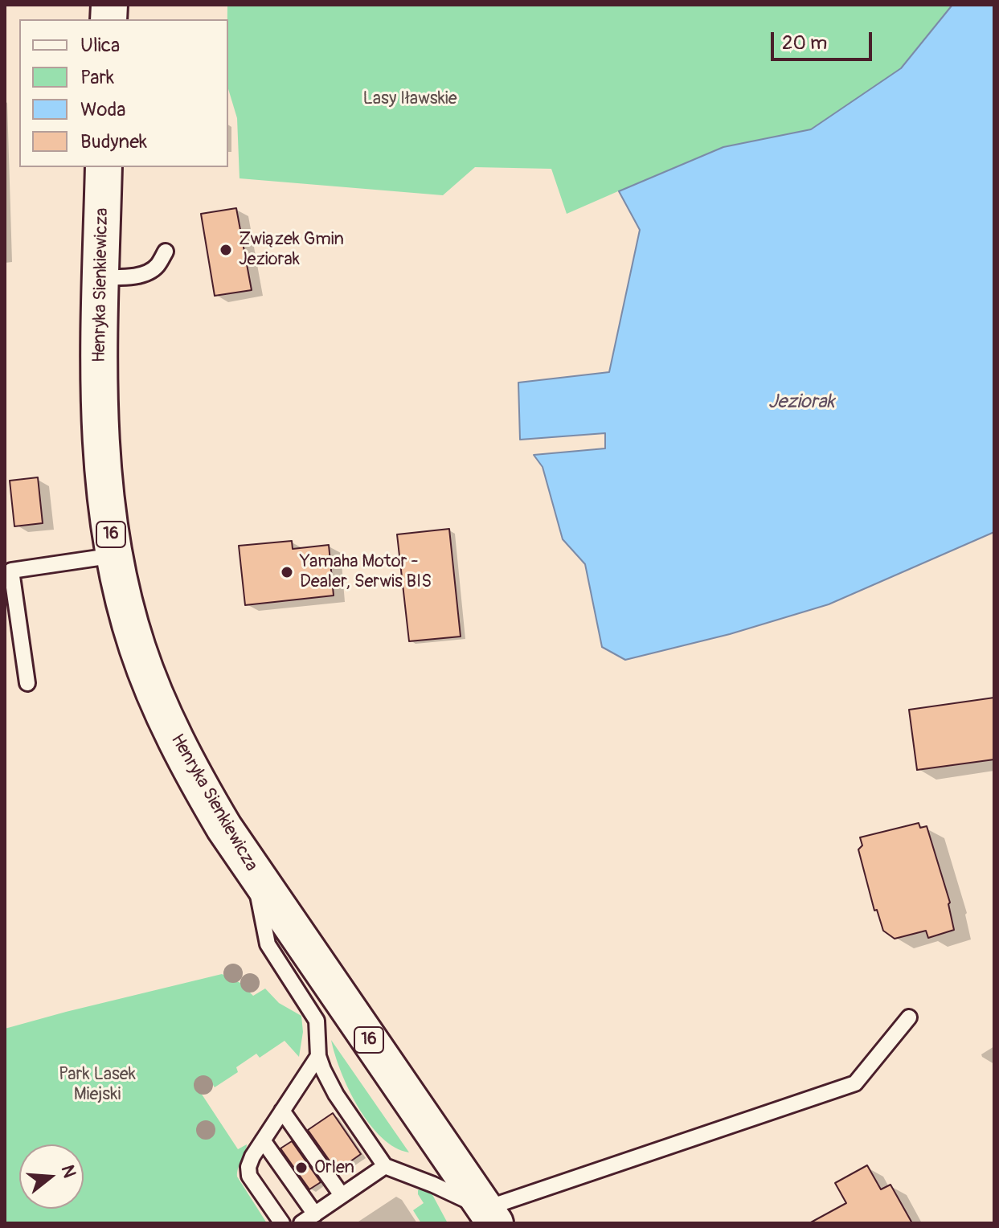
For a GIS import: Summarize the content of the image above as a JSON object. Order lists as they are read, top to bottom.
{
  "streets": {
    "main road": ["Henryka Sienkiewicza", "16"]
  },
  "water": ["Jeziorak"],
  "parks": ["Lasy Iławskie", "Park Lasek Miejski"],
  "places": ["Związek Gmin Jeziorak", "Yamaha Motor - Dealer, Serwis BIS", "Orlen"],
  "legend": [
    "Ulica",
    "Park",
    "Woda",
    "Budynek"
  ],
  "scale_bar": "20 m",
  "north": "right"
}
